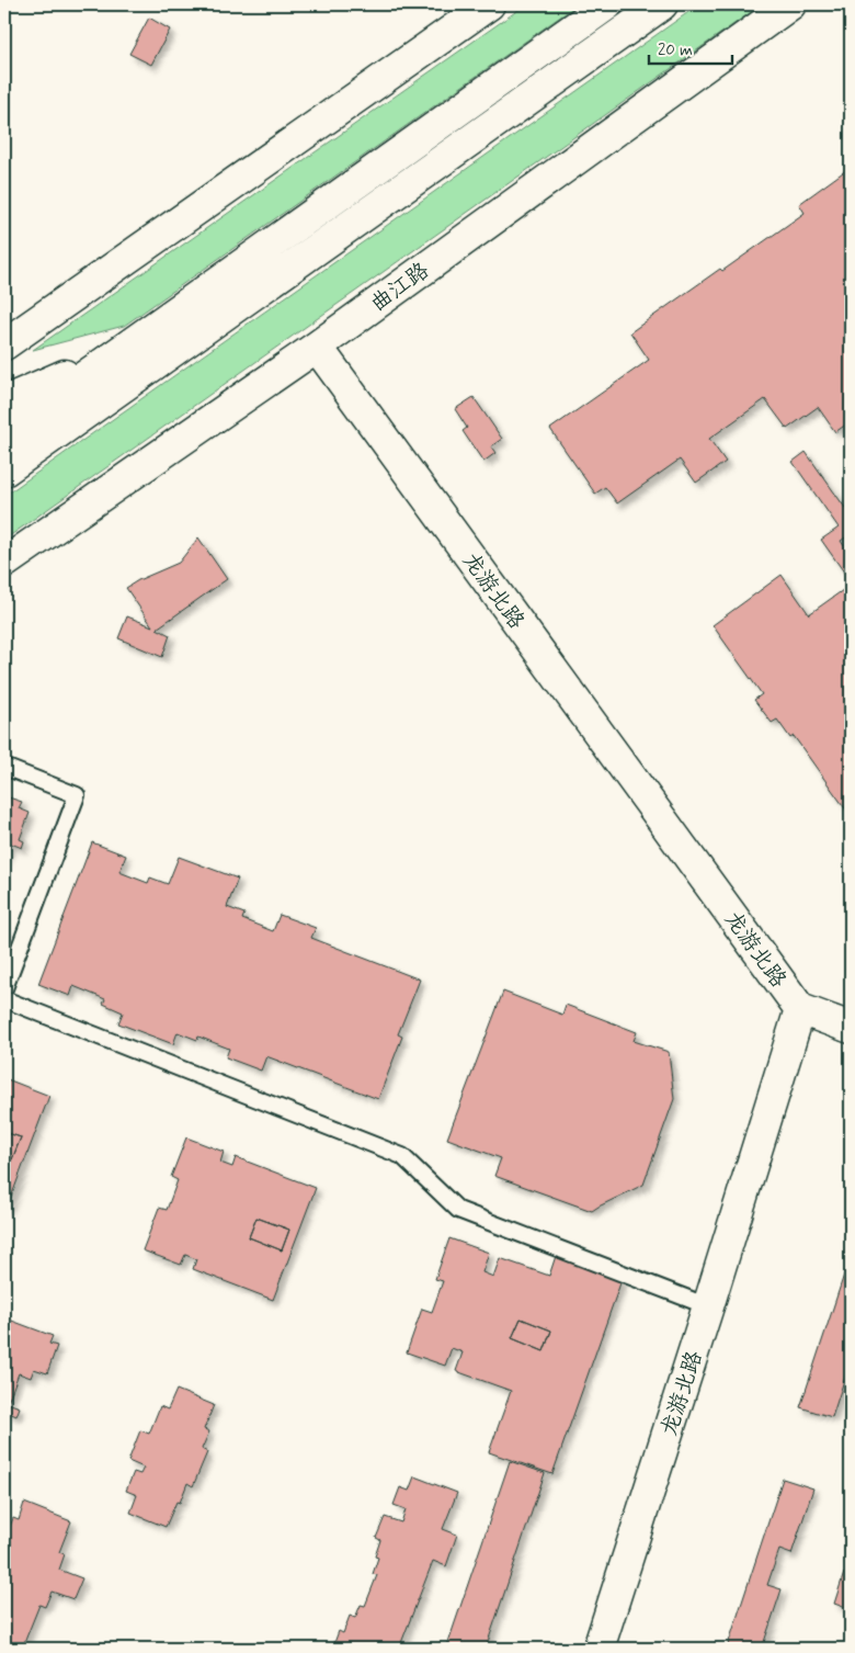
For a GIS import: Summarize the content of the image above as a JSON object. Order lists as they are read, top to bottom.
{
  "streets": {
    "main road": ["曲江路", "龙游北路"]
  },
  "crossings": [
    ["曲江路", "龙游北路"]
  ],
  "scale_bar": "20 m"
}
